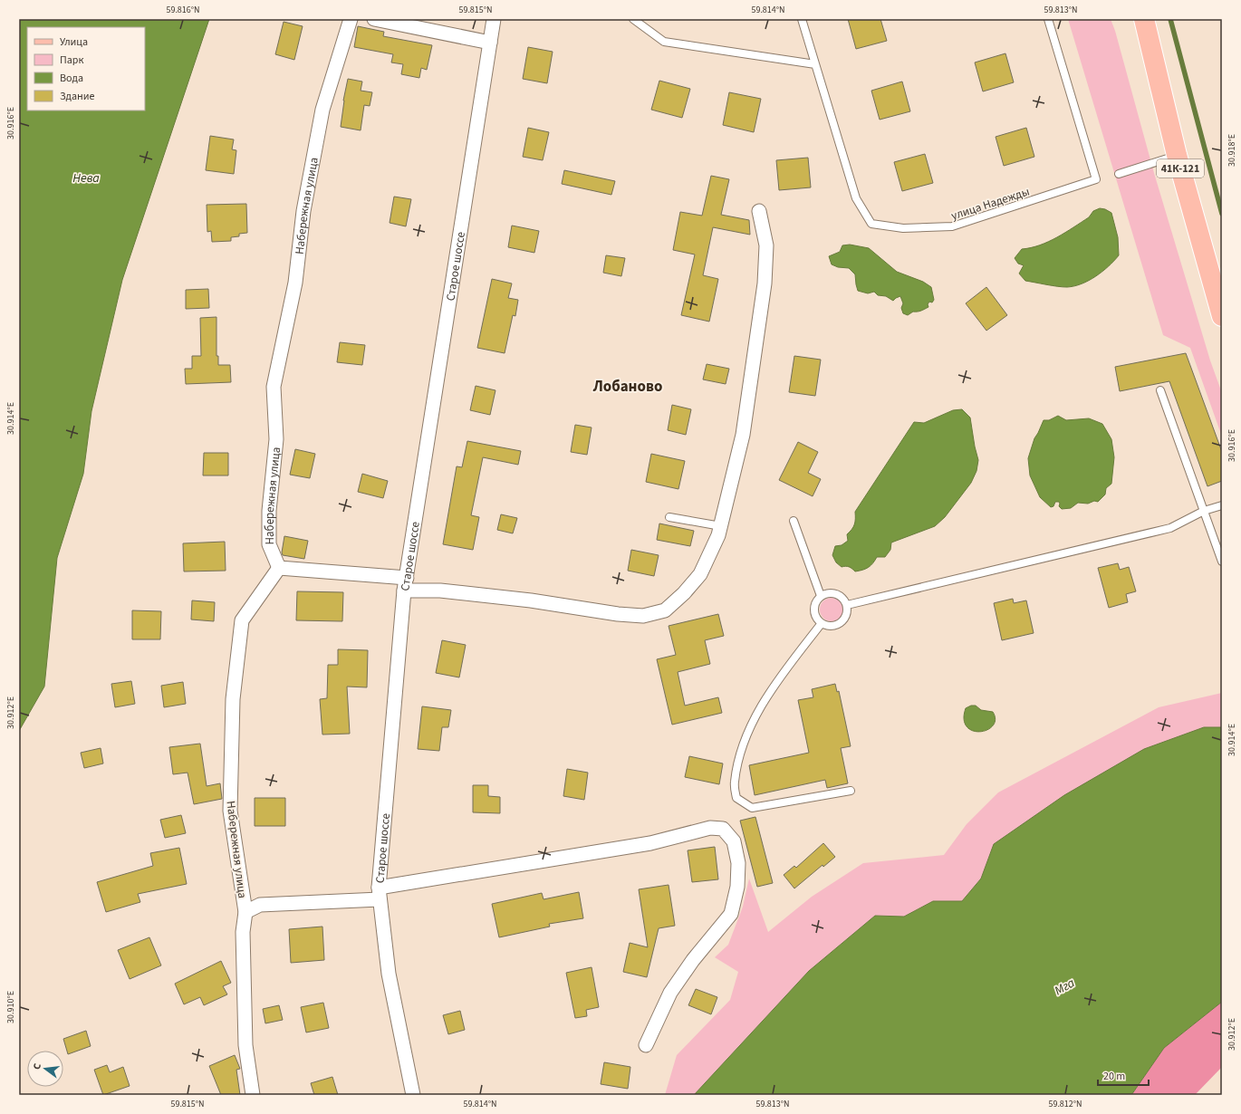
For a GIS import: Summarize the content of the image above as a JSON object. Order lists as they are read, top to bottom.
{
  "streets": {
    "main road": ["41К-121"],
    "street": ["Набережная улица", "Старое шоссе"],
    "lane": ["улица Надежды"]
  },
  "districts": ["Лобаново"],
  "water": ["Нева", "Мга"],
  "legend": [
    "Улица",
    "Парк",
    "Вода",
    "Здание"
  ],
  "scale_bar": "20 m",
  "north": "left",
  "coordinates": [
    "59.816°N",
    "59.815°N",
    "59.814°N",
    "59.813°N",
    "30.916°E",
    "30.918°E",
    "30.914°E",
    "30.912°E",
    "30.910°E",
    "59.812°N"
  ]
}
